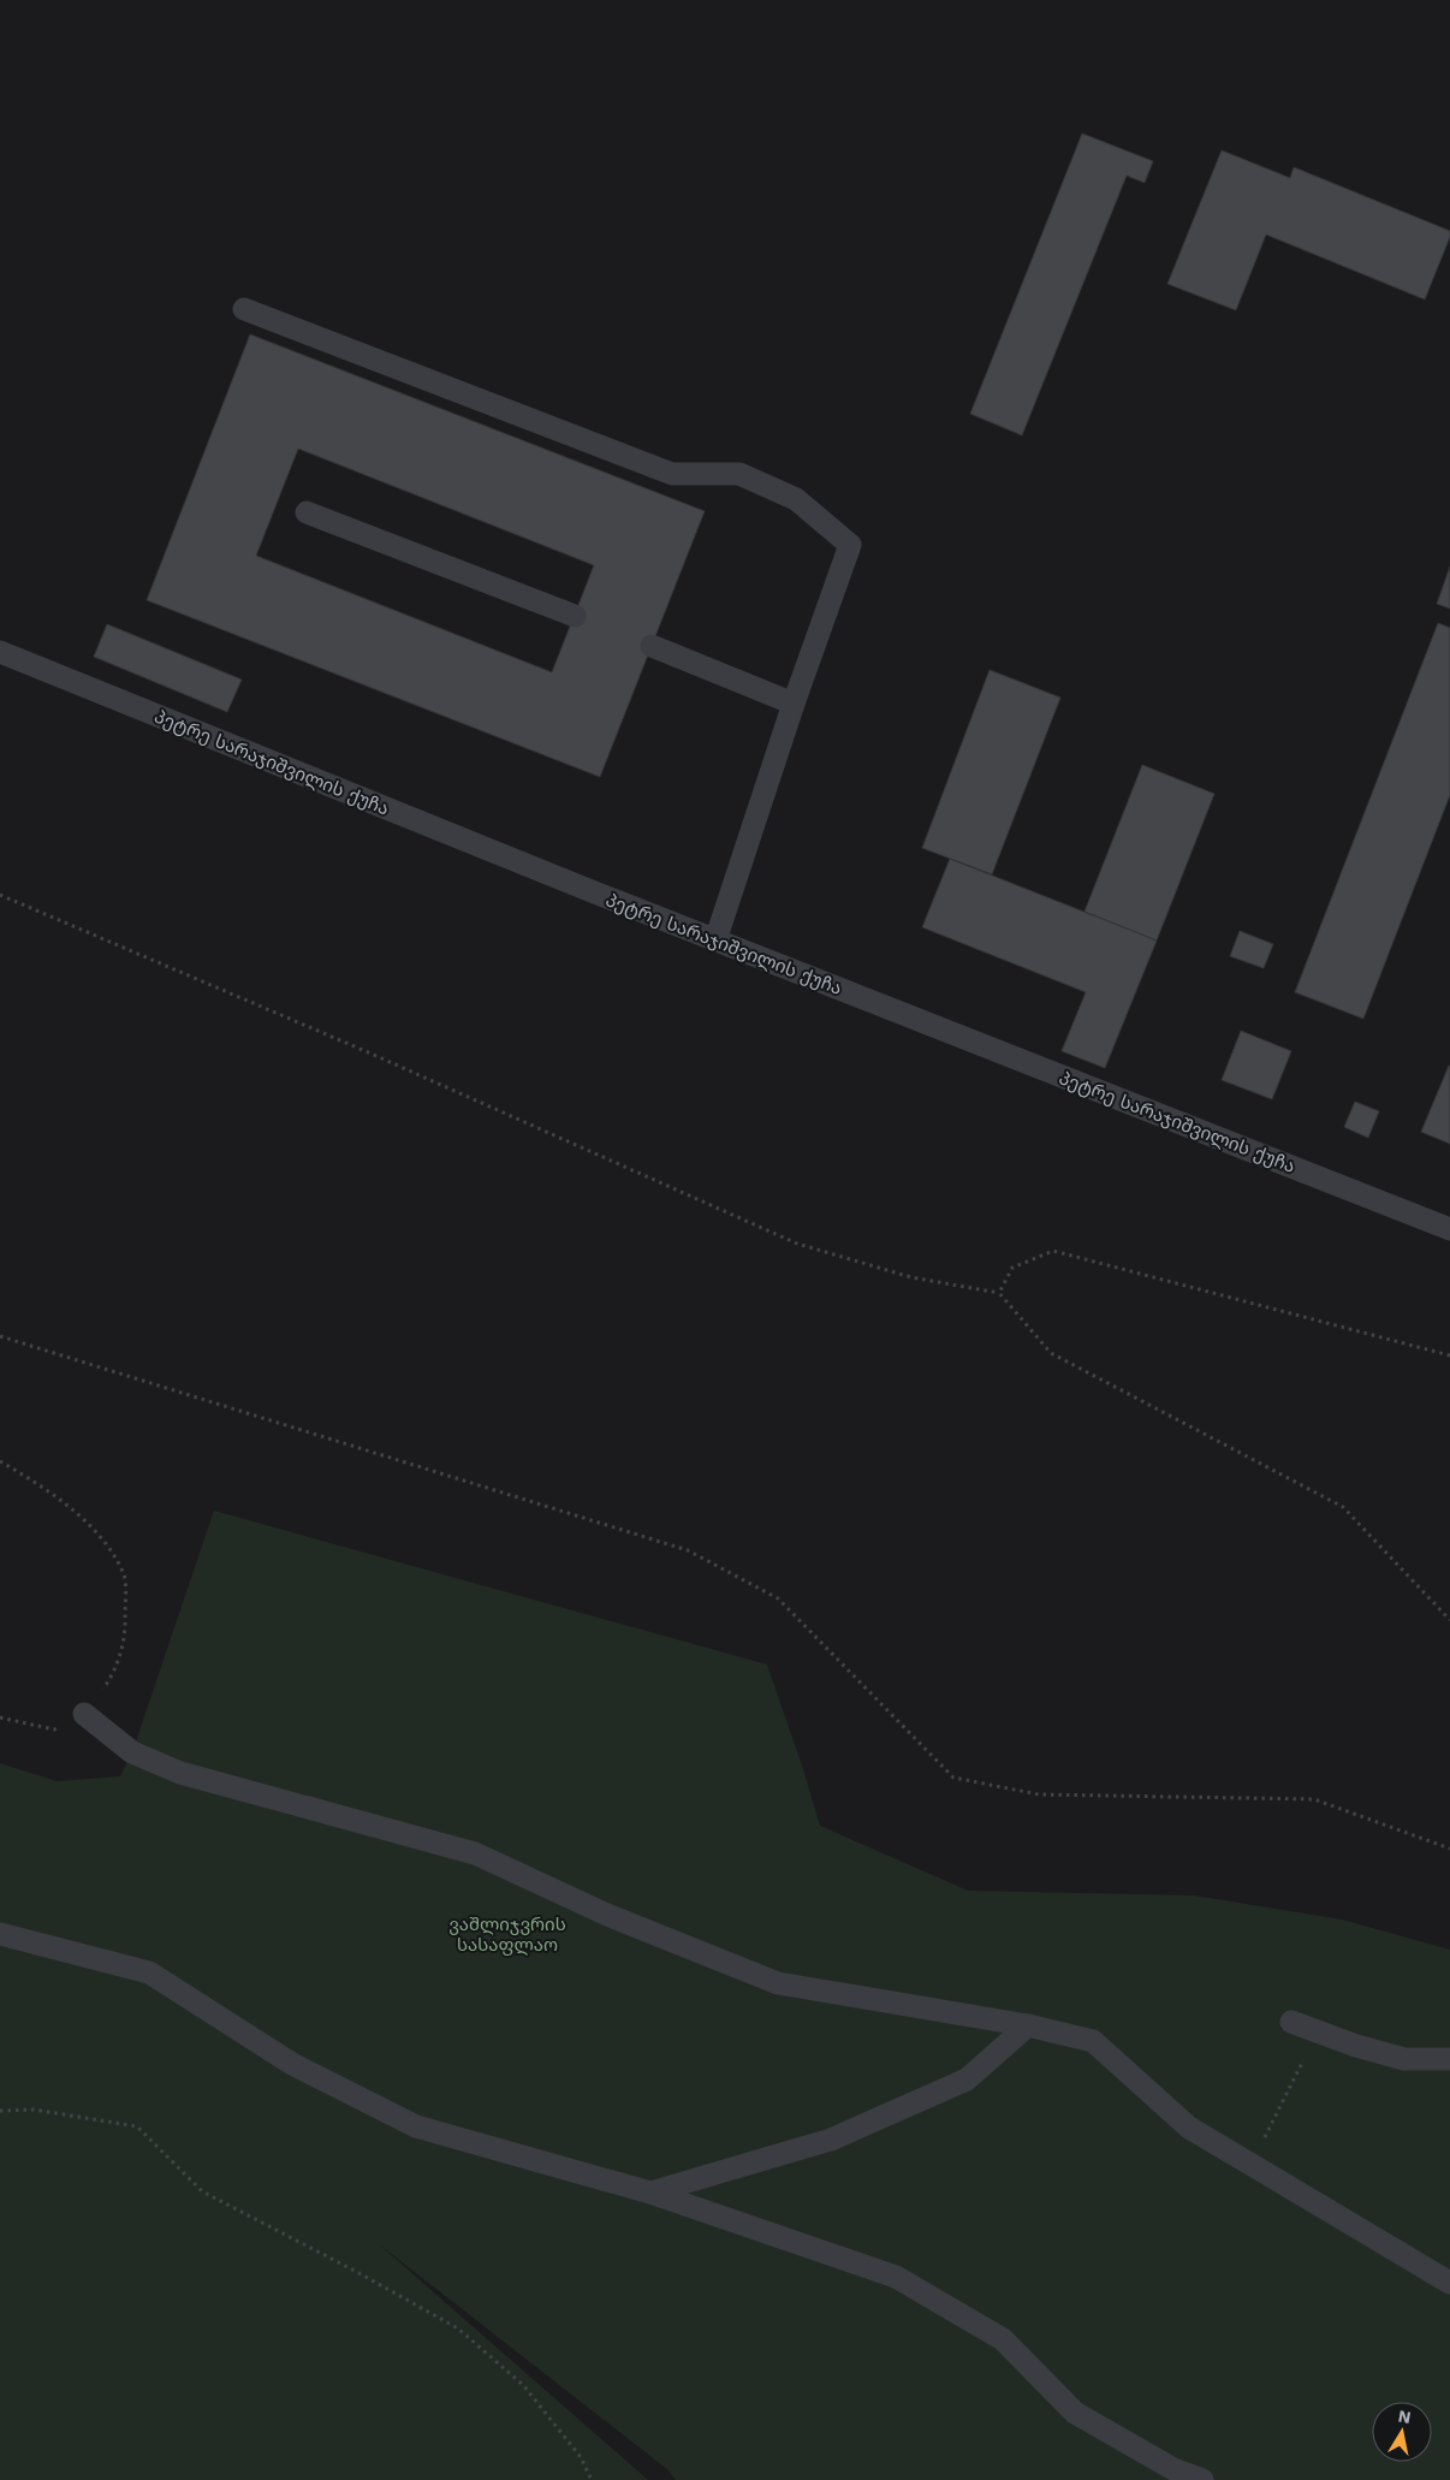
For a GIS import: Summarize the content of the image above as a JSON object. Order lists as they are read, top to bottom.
{
  "streets": {
    "lane": ["პეტრე სარაჯიშვილის ქუჩა"]
  },
  "parks": ["ვაშლიჯვრის სასაფლაო"],
  "north": "top"
}
